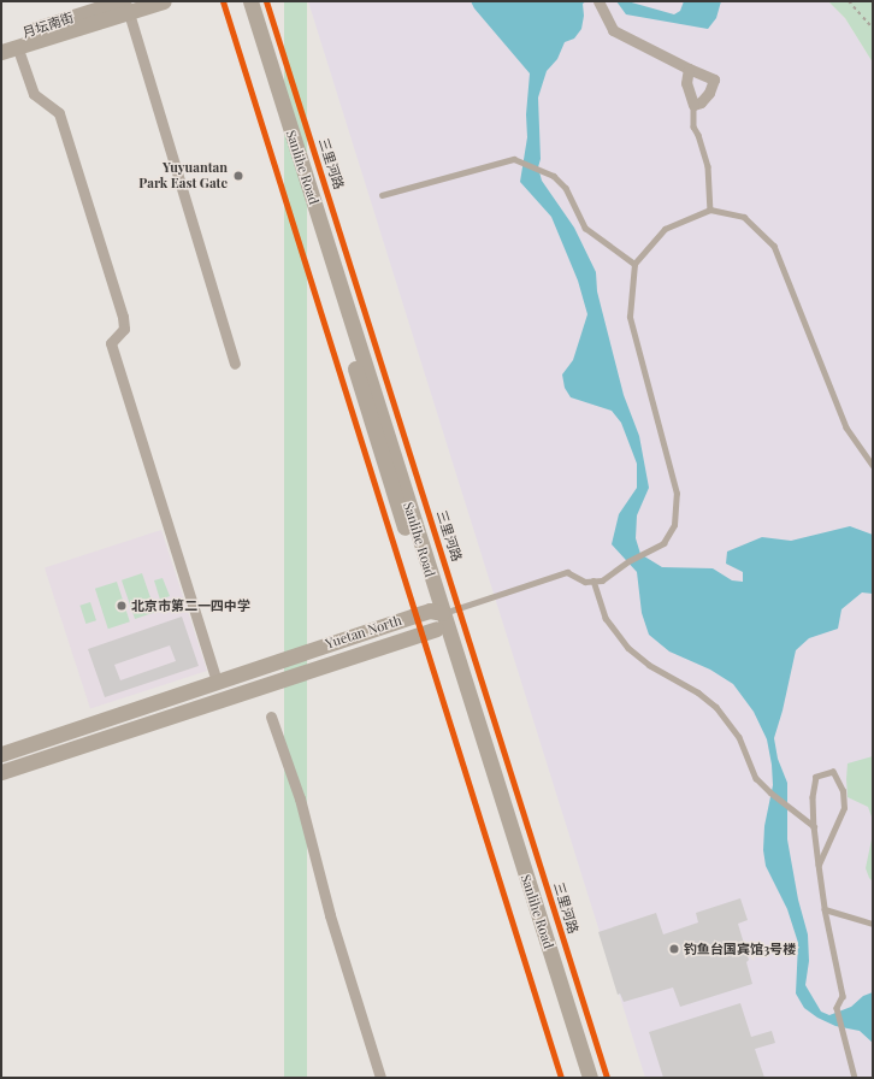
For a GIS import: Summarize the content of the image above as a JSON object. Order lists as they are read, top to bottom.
{
  "streets": {
    "main road": ["月坛南街", "Sanlihe Road", "Yuetan North"],
    "cycle path": ["三里河路"]
  },
  "crossings": [
    ["Sanlihe Road", "Yuetan North"]
  ],
  "places": ["Yuyuantan Park East Gate", "北京市第二一四中学", "钓鱼台国宾馆3号楼"]
}
